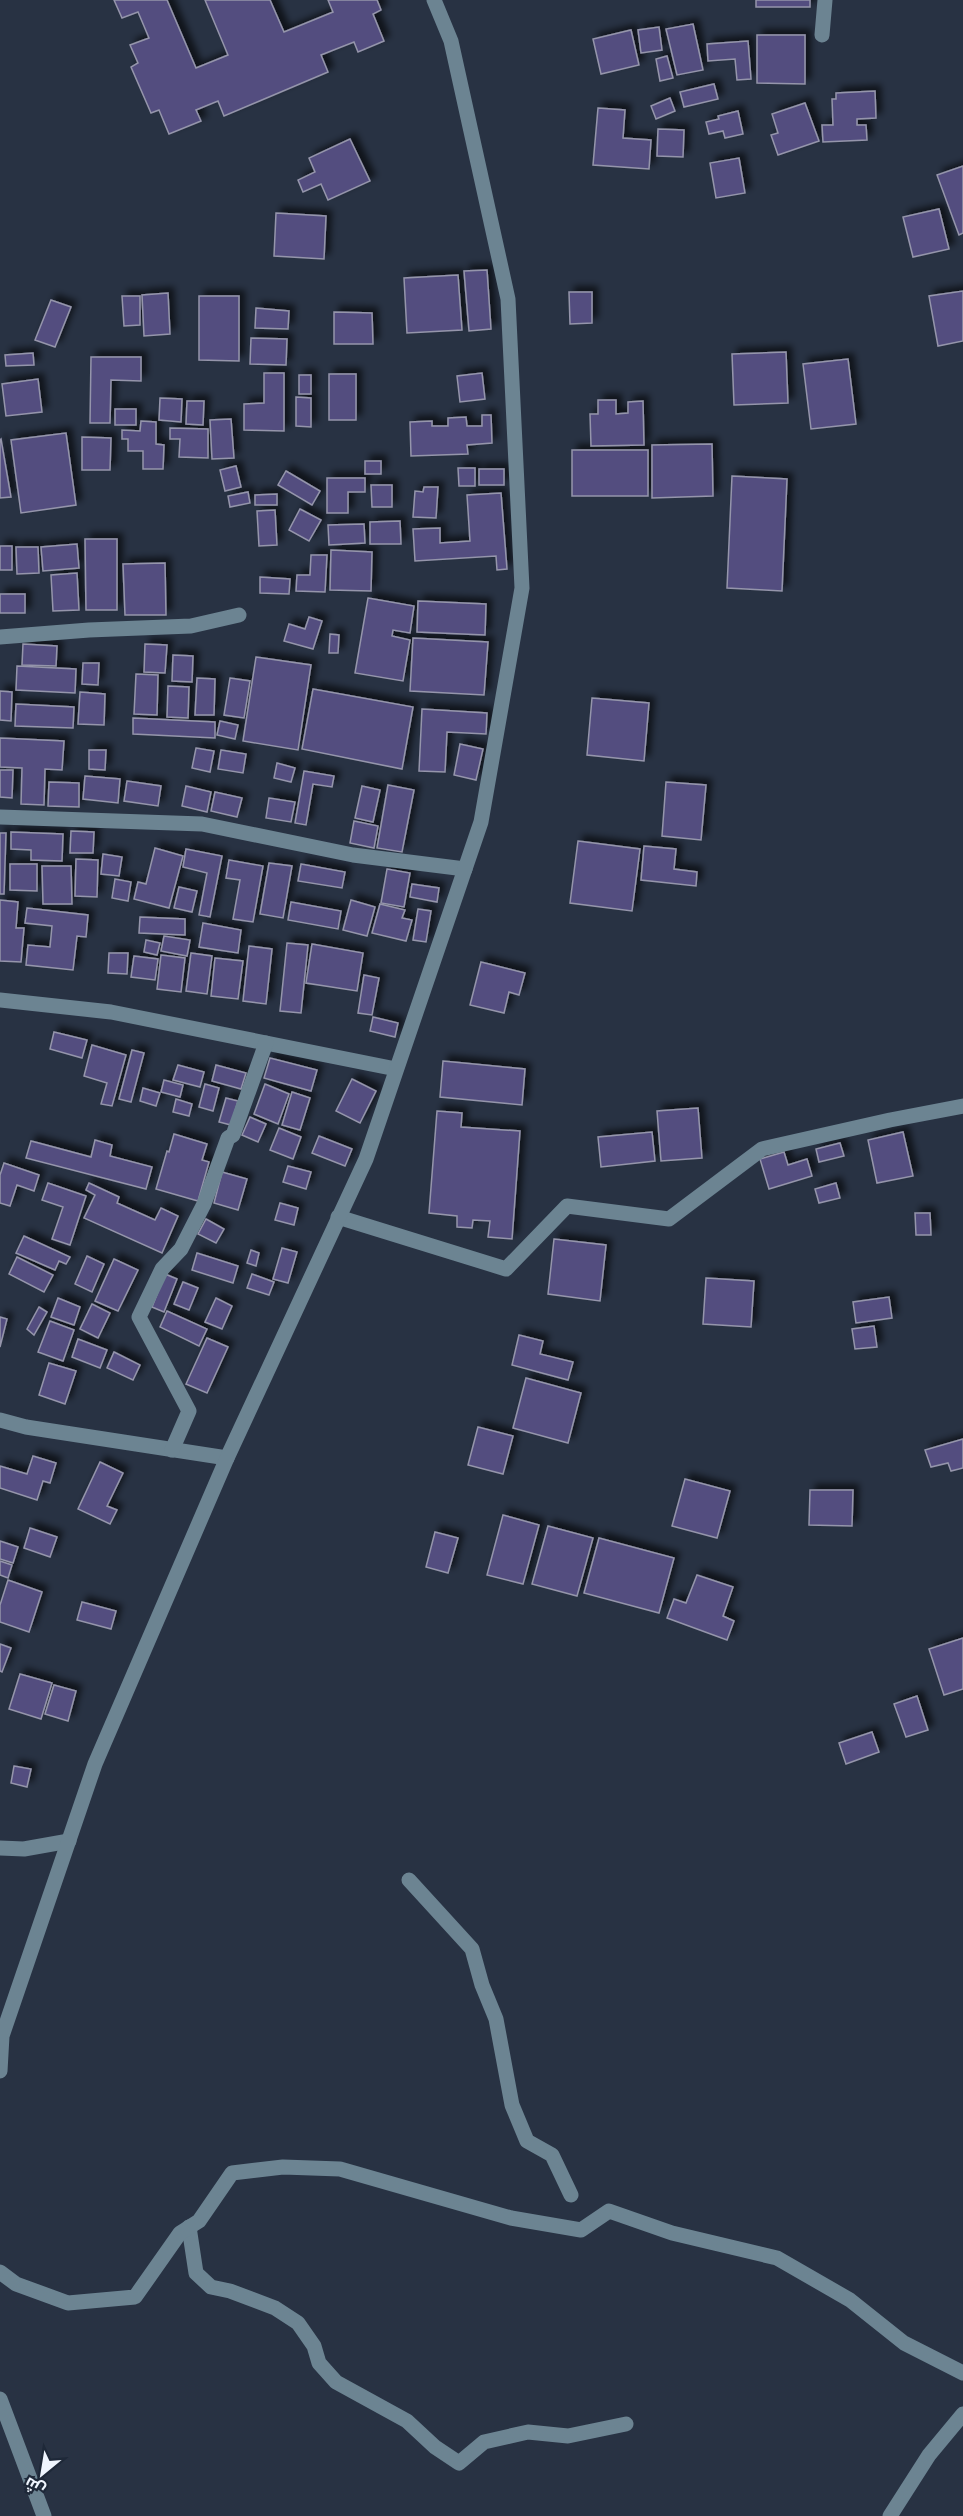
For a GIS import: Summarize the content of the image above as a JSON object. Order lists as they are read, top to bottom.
{
  "north": "bottom left"
}
